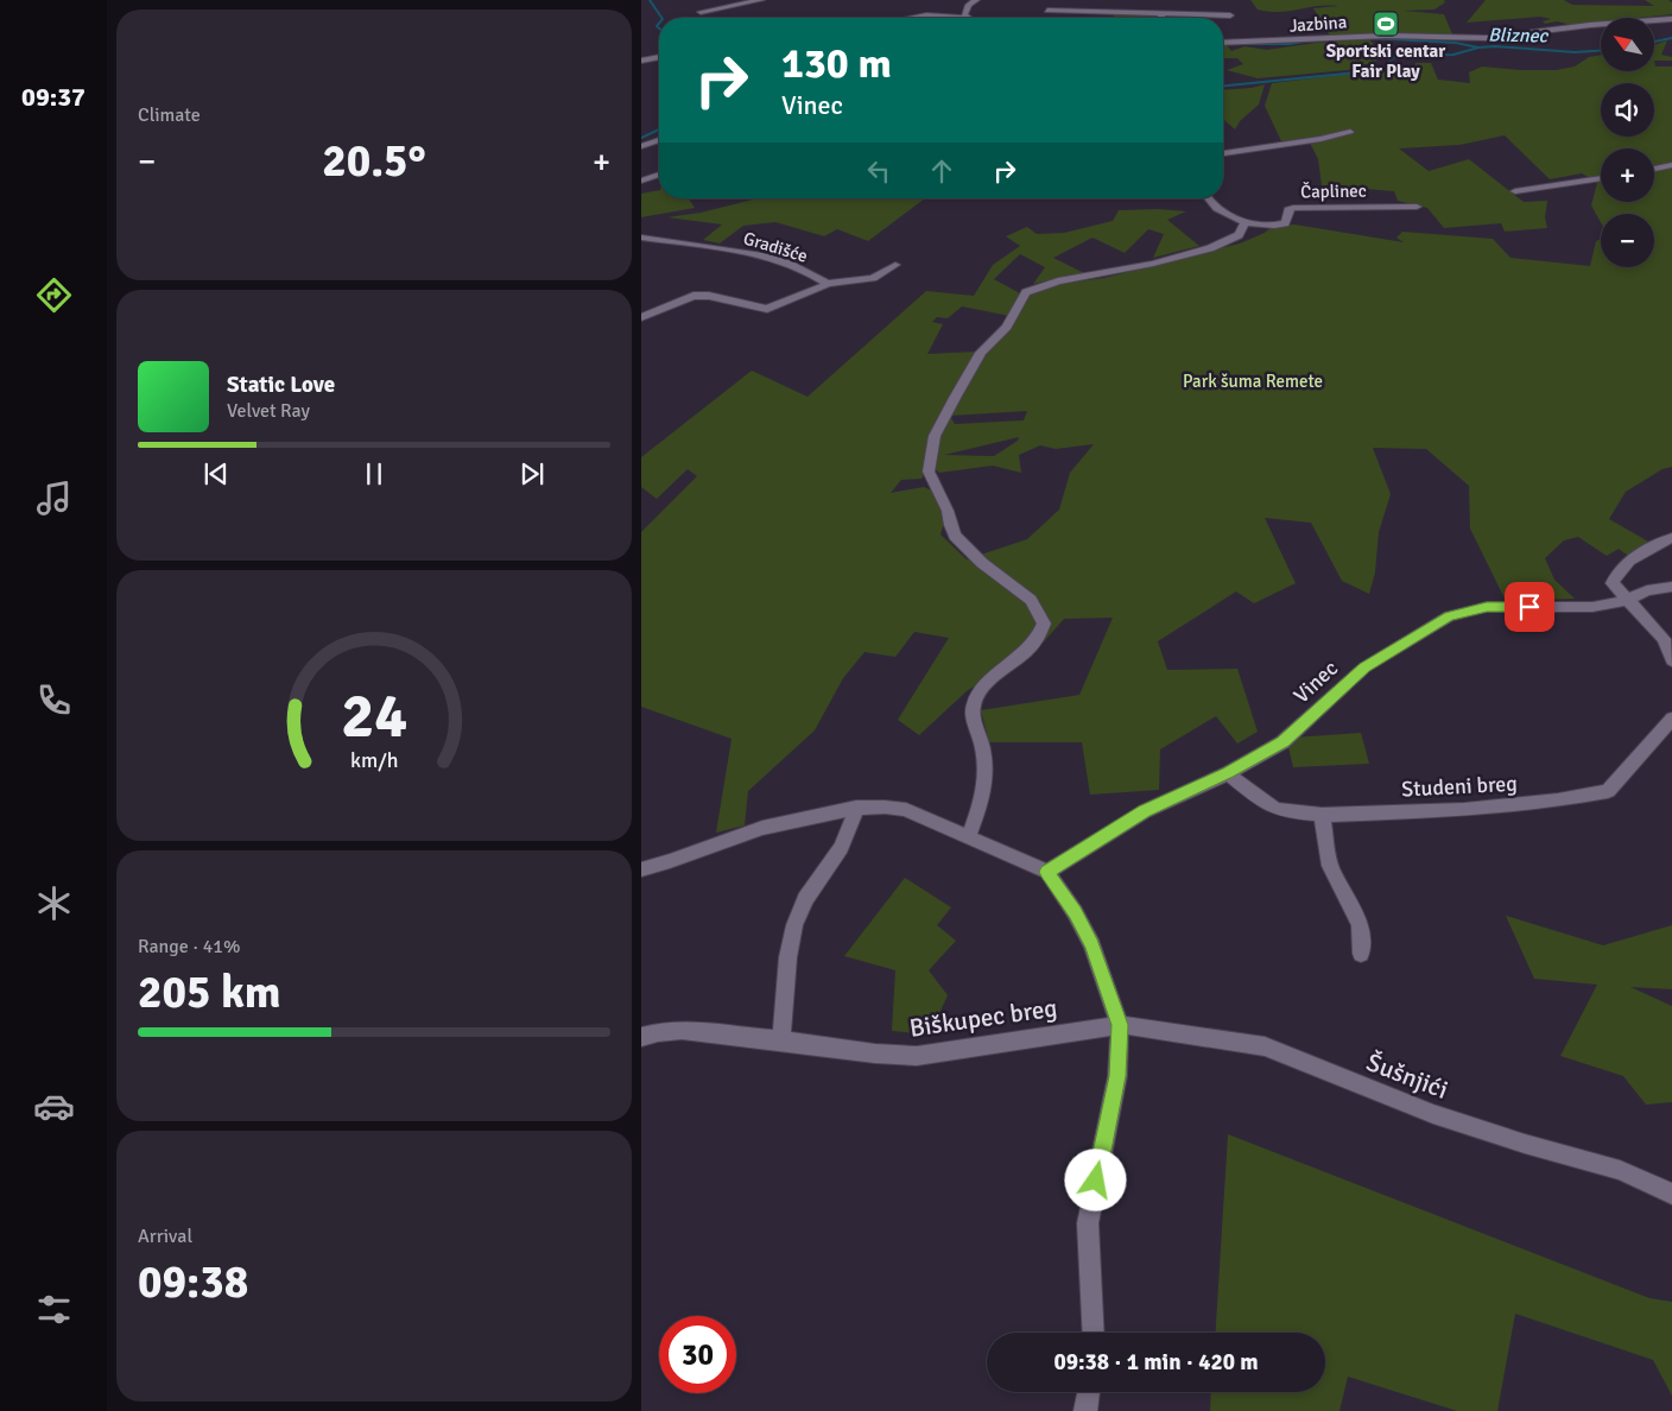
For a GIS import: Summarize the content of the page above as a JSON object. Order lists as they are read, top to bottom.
{
  "streets": {
    "street": [
      "Jazbina",
      "Čaplinec",
      "Gradišće",
      "Vinec",
      "Studeni breg",
      "Biškupec breg",
      "Šušnjići"
    ]
  },
  "crossings": [
    ["Vinec", "Studeni breg"],
    ["Biškupec breg", "Šušnjići"]
  ],
  "water": ["Bliznec"],
  "parks": ["Park šuma Remete"],
  "places": {
    "sports": ["Sportski centar Fair Play"]
  },
  "north": "top left",
  "page": {
    "tabs": "09:37",
    "tile": [
      "Climate",
      ["Range · 41%", "205 km"],
      ["Arrival", "09:38"]
    ],
    "map_buttons": ["+", "−"],
    "turn": ["130 m", "Vinec"],
    "heat": ["−", "20.5°", "+"],
    "song": ["Static Love", "Velvet Ray"],
    "limit": "30",
    "trip": "09:38 · 1 min · 420 m",
    "gauge": ["24", "km/h"]
  }
}
